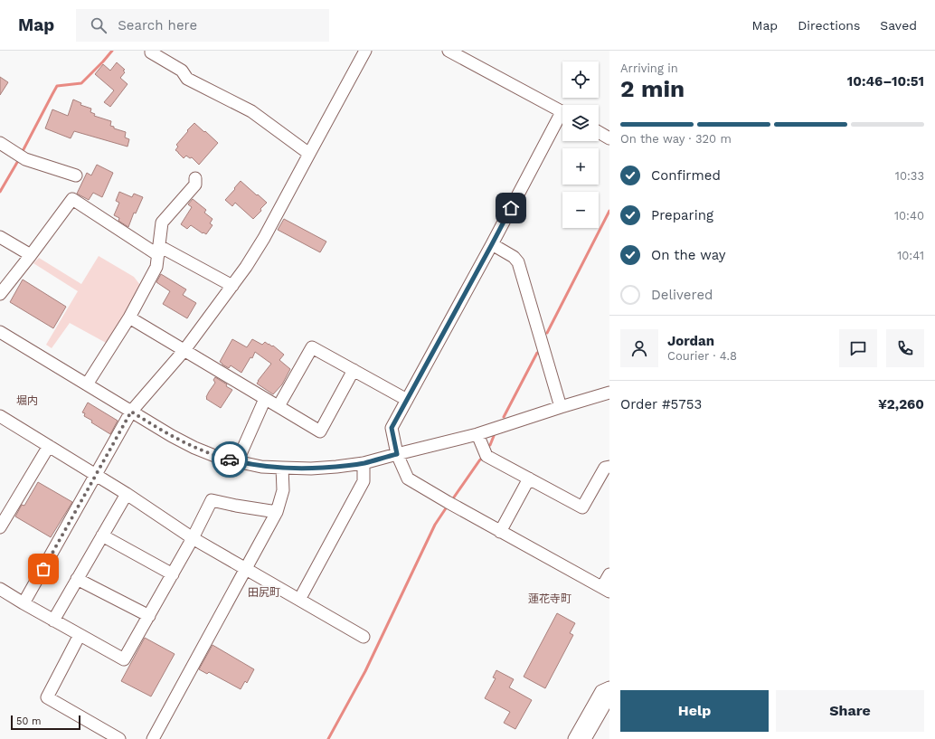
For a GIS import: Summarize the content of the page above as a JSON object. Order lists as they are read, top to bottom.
{
  "districts": ["堀内", "田尻町", "蓮花寺町"],
  "scale_bar": "50 m",
  "page": {
    "header": "Map",
    "search": "Search here",
    "nav": ["Map", "Directions", "Saved"],
    "heading": ["2 min", "Arriving in", "10:46–10:51"],
    "panel": [
      "Jordan",
      "Courier · 4.8",
      "Order #5753",
      "¥2,260"
    ],
    "map_buttons": ["+", "−"],
    "bar": "On the way · 320 m",
    "list": [
      ["Confirmed", "10:33"],
      ["Preparing", "10:40"],
      ["On the way", "10:41"],
      "Delivered"
    ],
    "buttons": ["Help", "Share"],
    "scale": "50 m"
  }
}
